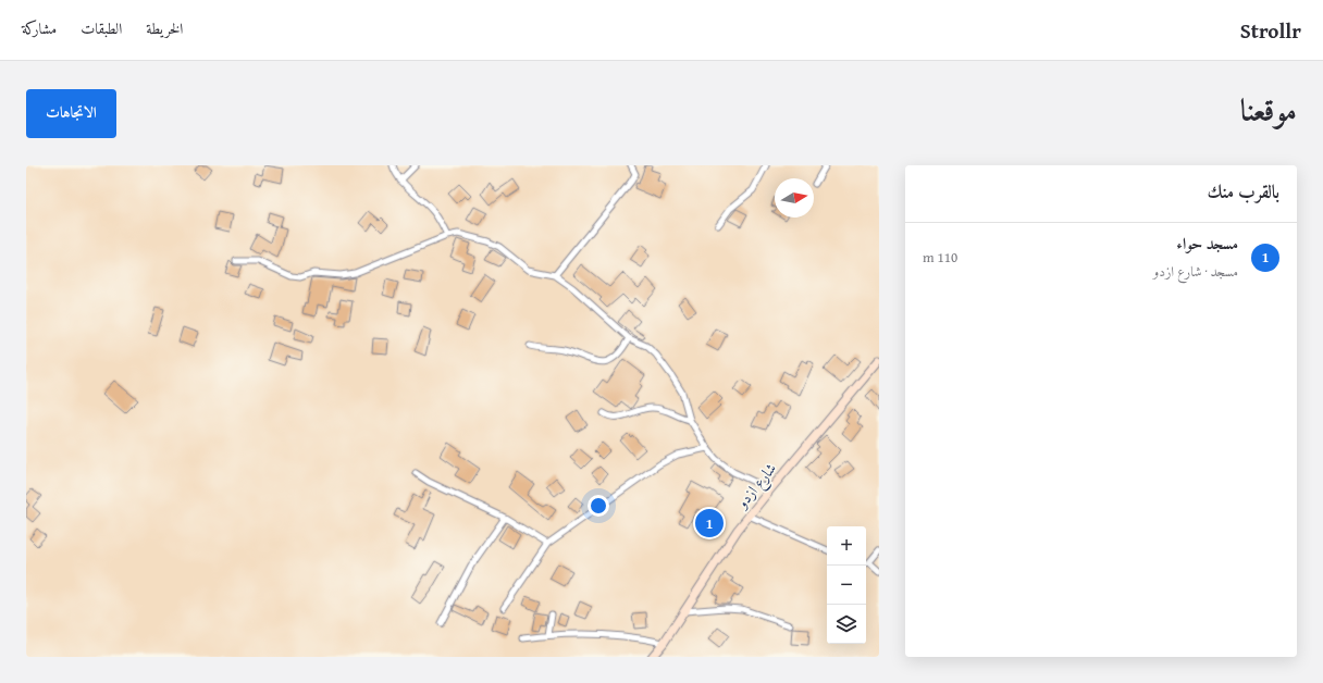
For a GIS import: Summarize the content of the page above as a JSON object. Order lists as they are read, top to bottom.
{
  "streets": {
    "street": ["شارع ازدو"]
  },
  "north": "right",
  "page": {
    "header": "Strollr",
    "nav": ["الخريطة", "الطبقات", "مشاركة"],
    "title": "موقعنا",
    "buttons": "الاتجاهات",
    "heading": "بالقرب منك",
    "list": [
      {
        "mark": "1",
        "name": "مسجد حواء",
        "note": "مسجد · شارع ازدو",
        "value": "110 m"
      }
    ],
    "pins": "1",
    "map_buttons": ["+", "−"]
  }
}
